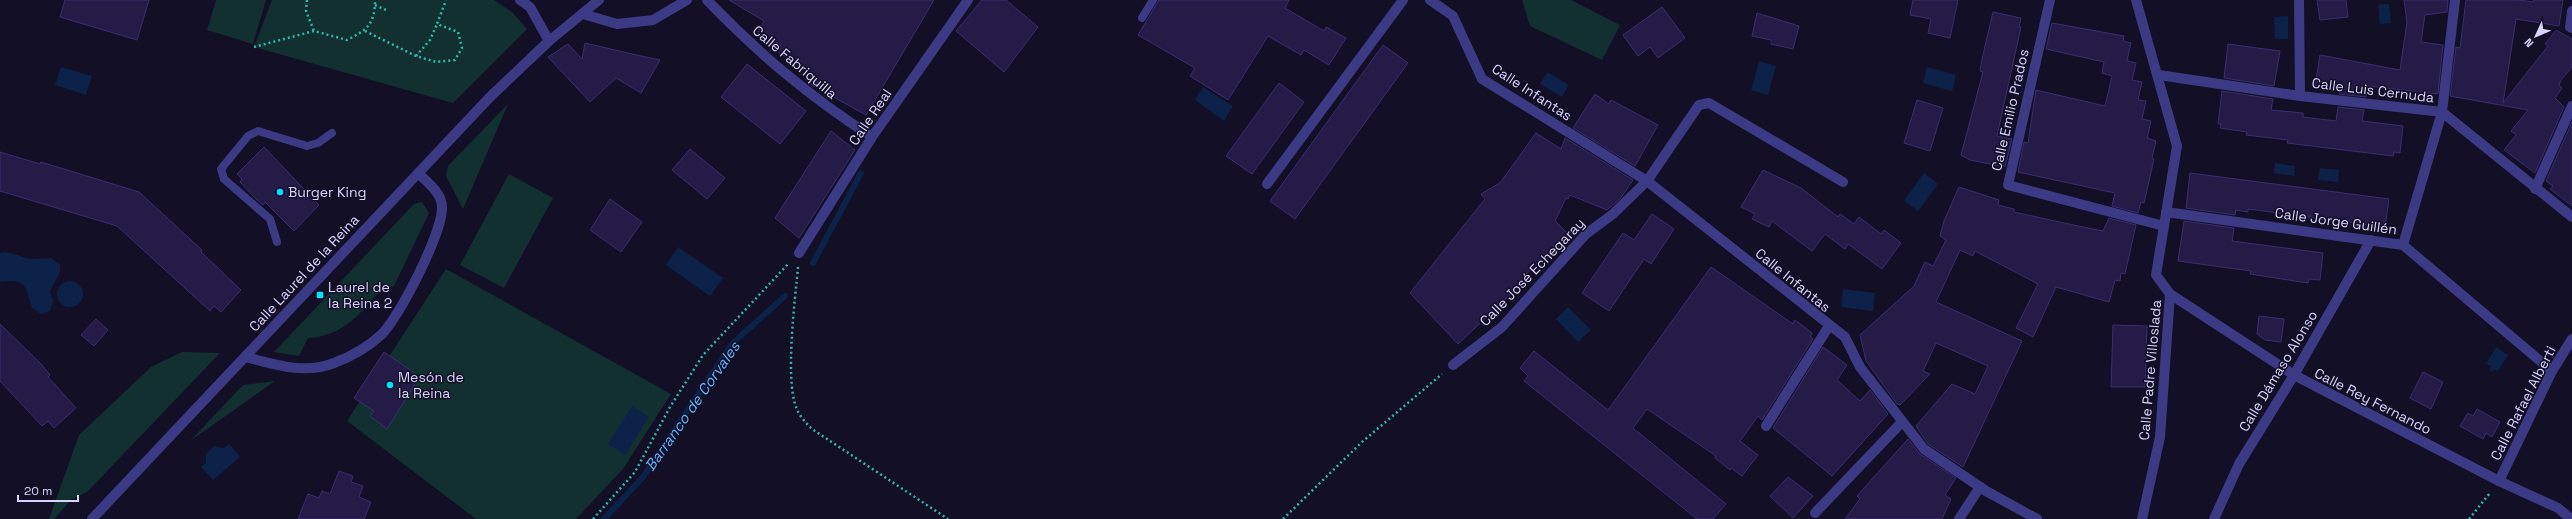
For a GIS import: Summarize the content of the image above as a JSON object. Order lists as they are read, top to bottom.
{
  "streets": {
    "street": [
      "Calle Fabriquilla",
      "Calle Luis Cernuda",
      "Calle Infantas",
      "Calle Emilio Prados",
      "Calle Real",
      "Calle Jorge Guillén",
      "Calle José Echegaray",
      "Calle Laurel de la Reina",
      "Calle Padre Villoslada",
      "Calle Dámaso Alonso",
      "Calle Rey Fernando",
      "Calle Rafael Alberti"
    ]
  },
  "crossings": [
    ["Calle Fabriquilla", "Calle Real"],
    ["Calle Infantas", "Calle José Echegaray"],
    ["Calle Jorge Guillén", "Calle Dámaso Alonso"],
    ["Calle Jorge Guillén", "Calle Rafael Alberti"],
    ["Calle Padre Villoslada", "Calle Rey Fernando"],
    ["Calle Dámaso Alonso", "Calle Rey Fernando"],
    ["Calle Rey Fernando", "Calle Rafael Alberti"]
  ],
  "water": ["Barranco de Corvales"],
  "places": {
    "other": ["Burger King", "Mesón de la Reina"],
    "transit": ["Laurel de la Reina 2"]
  },
  "scale_bar": "20 m",
  "north": "bottom left"
}
